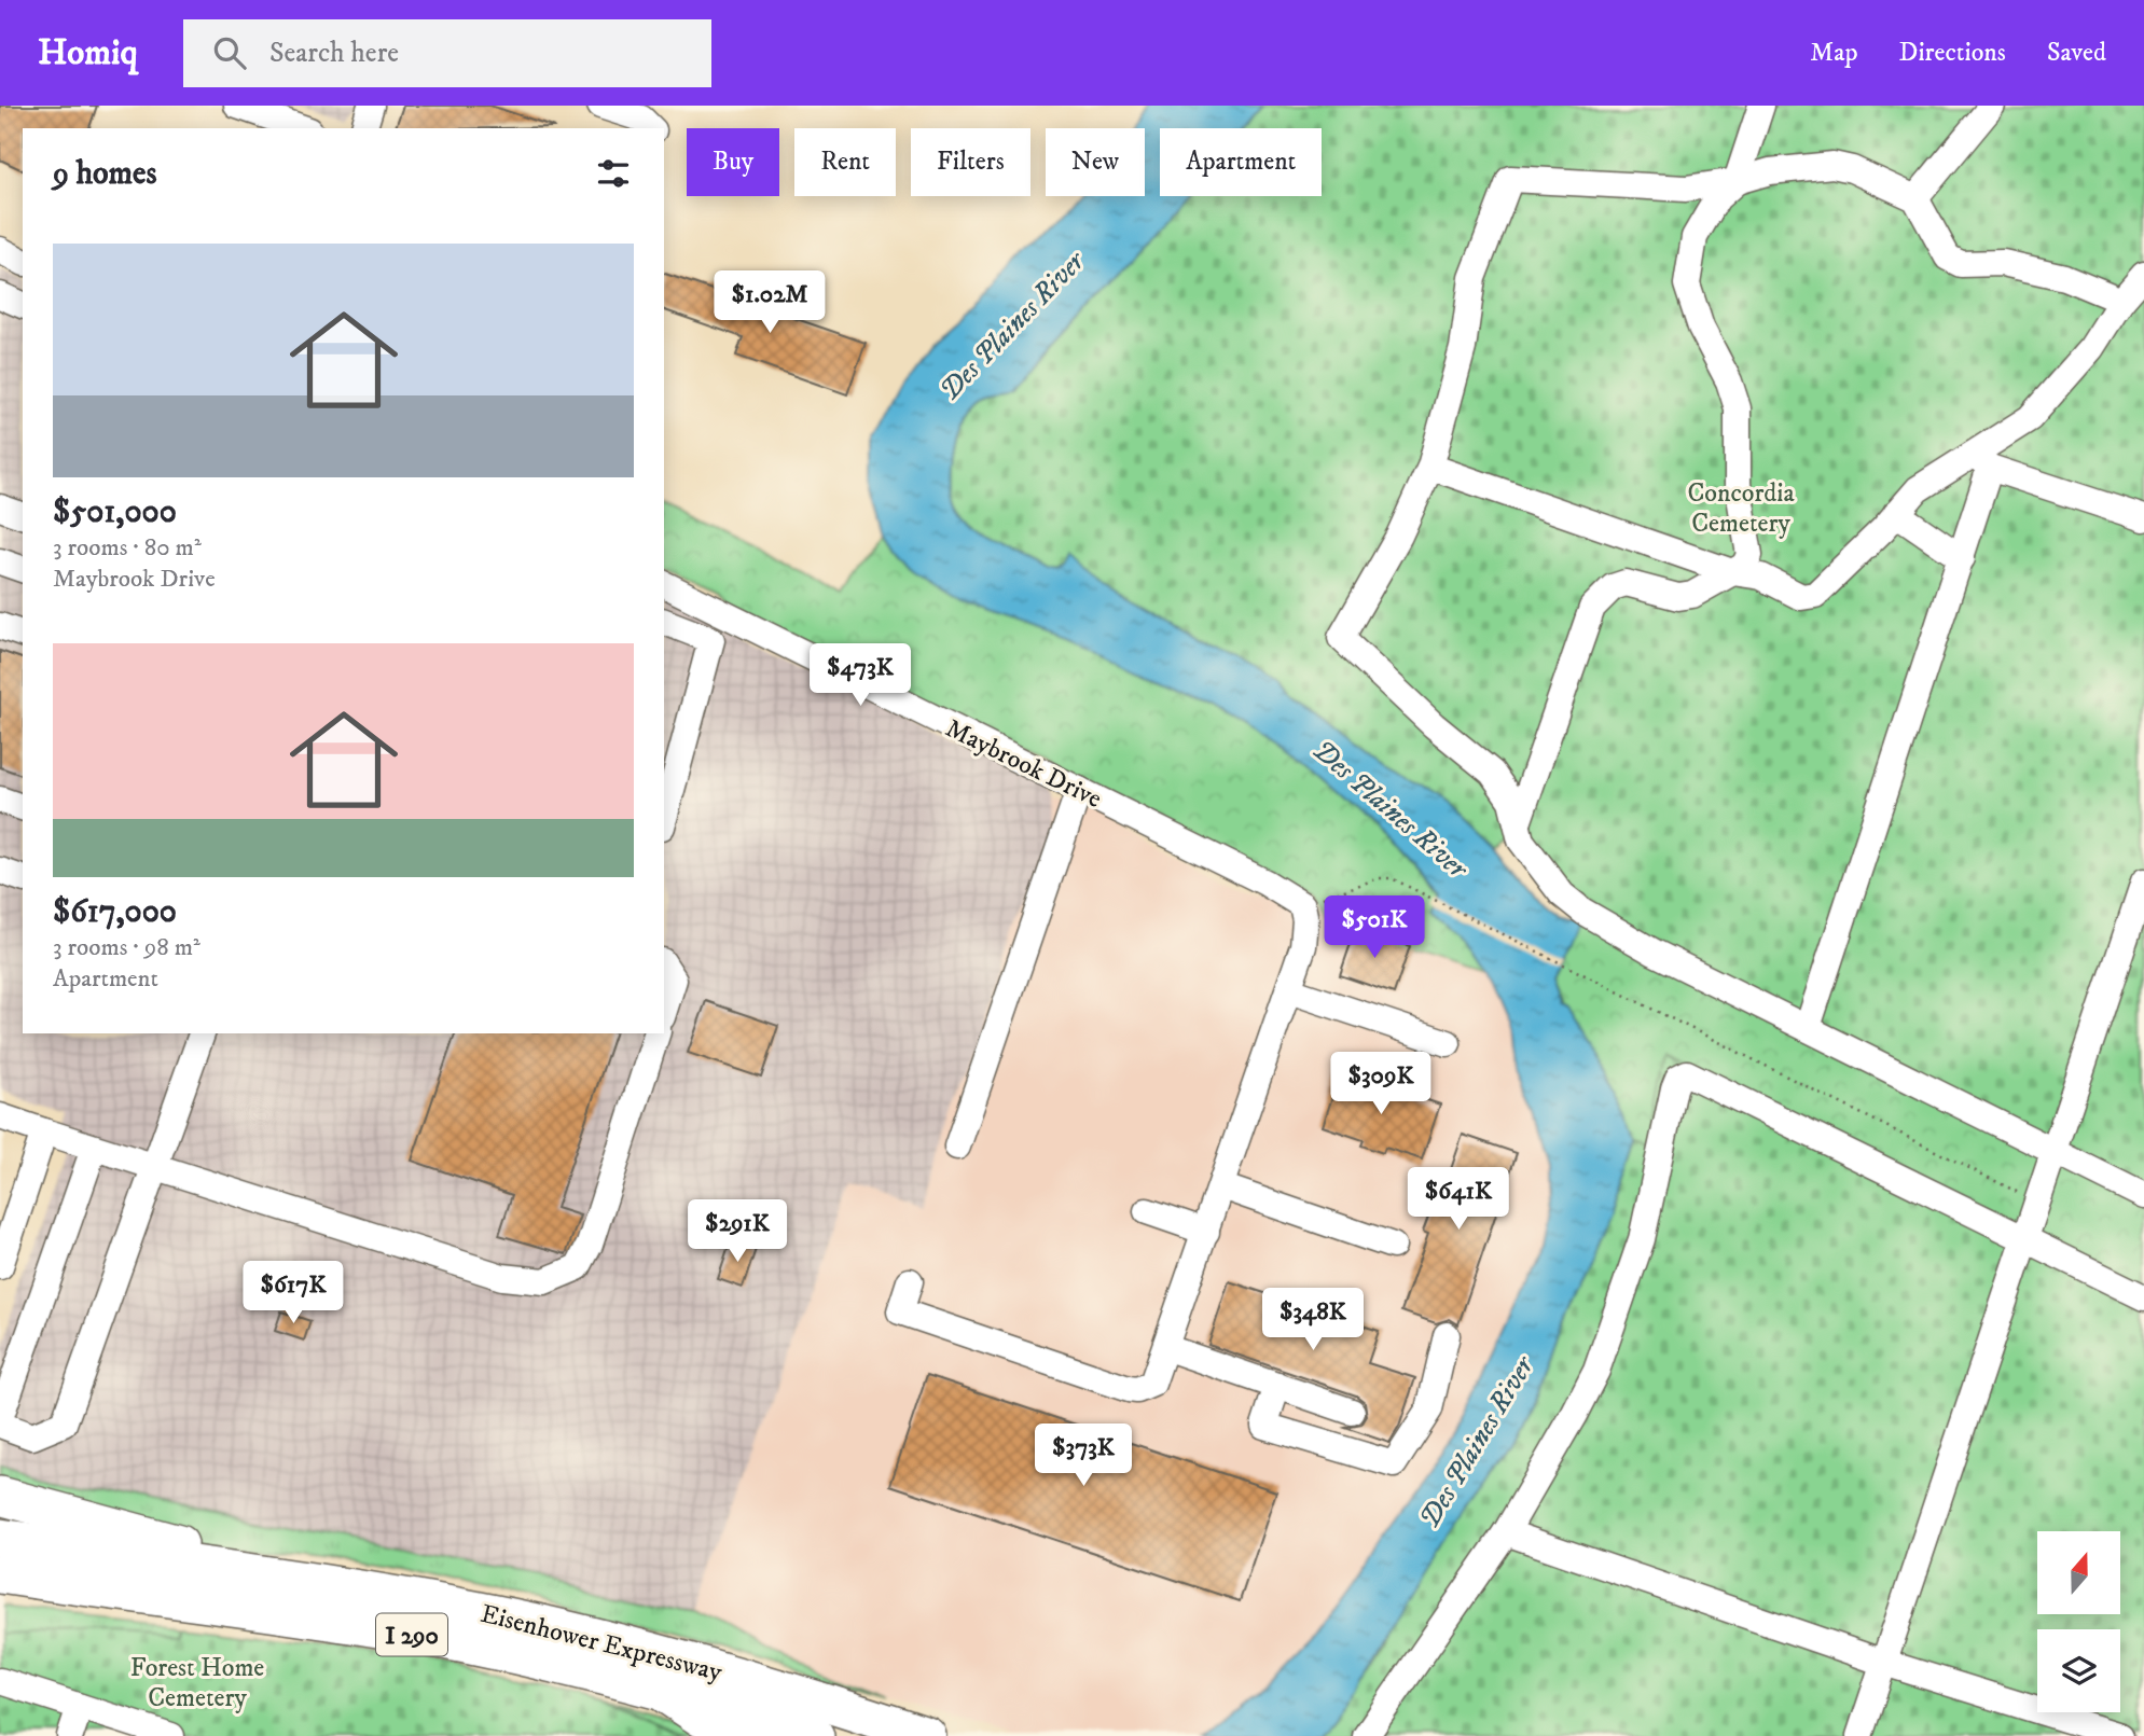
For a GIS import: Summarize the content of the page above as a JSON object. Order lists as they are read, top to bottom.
{
  "streets": {
    "highway": ["I 290", "Eisenhower Expressway"],
    "street": ["Maybrook Drive"]
  },
  "water": ["Des Plaines River"],
  "parks": ["Concordia Cemetery", "Forest Home Cemetery"],
  "north": "top",
  "page": {
    "header": "Homiq",
    "search": "Search here",
    "nav": ["Map", "Directions", "Saved"],
    "chip": [
      "Buy",
      "Rent",
      "Filters",
      "New",
      "Apartment"
    ],
    "heading": "9 homes",
    "list": [
      {
        "name": "$501,000",
        "note": "3 rooms · 80 m² · Maybrook Drive"
      },
      {
        "name": "$617,000",
        "note": "3 rooms · 98 m² · Apartment"
      }
    ],
    "price": [
      "$1.02M",
      "$473K",
      "$501K",
      "$309K",
      "$641K",
      "$291K",
      "$617K",
      "$348K",
      "$373K"
    ]
  }
}
